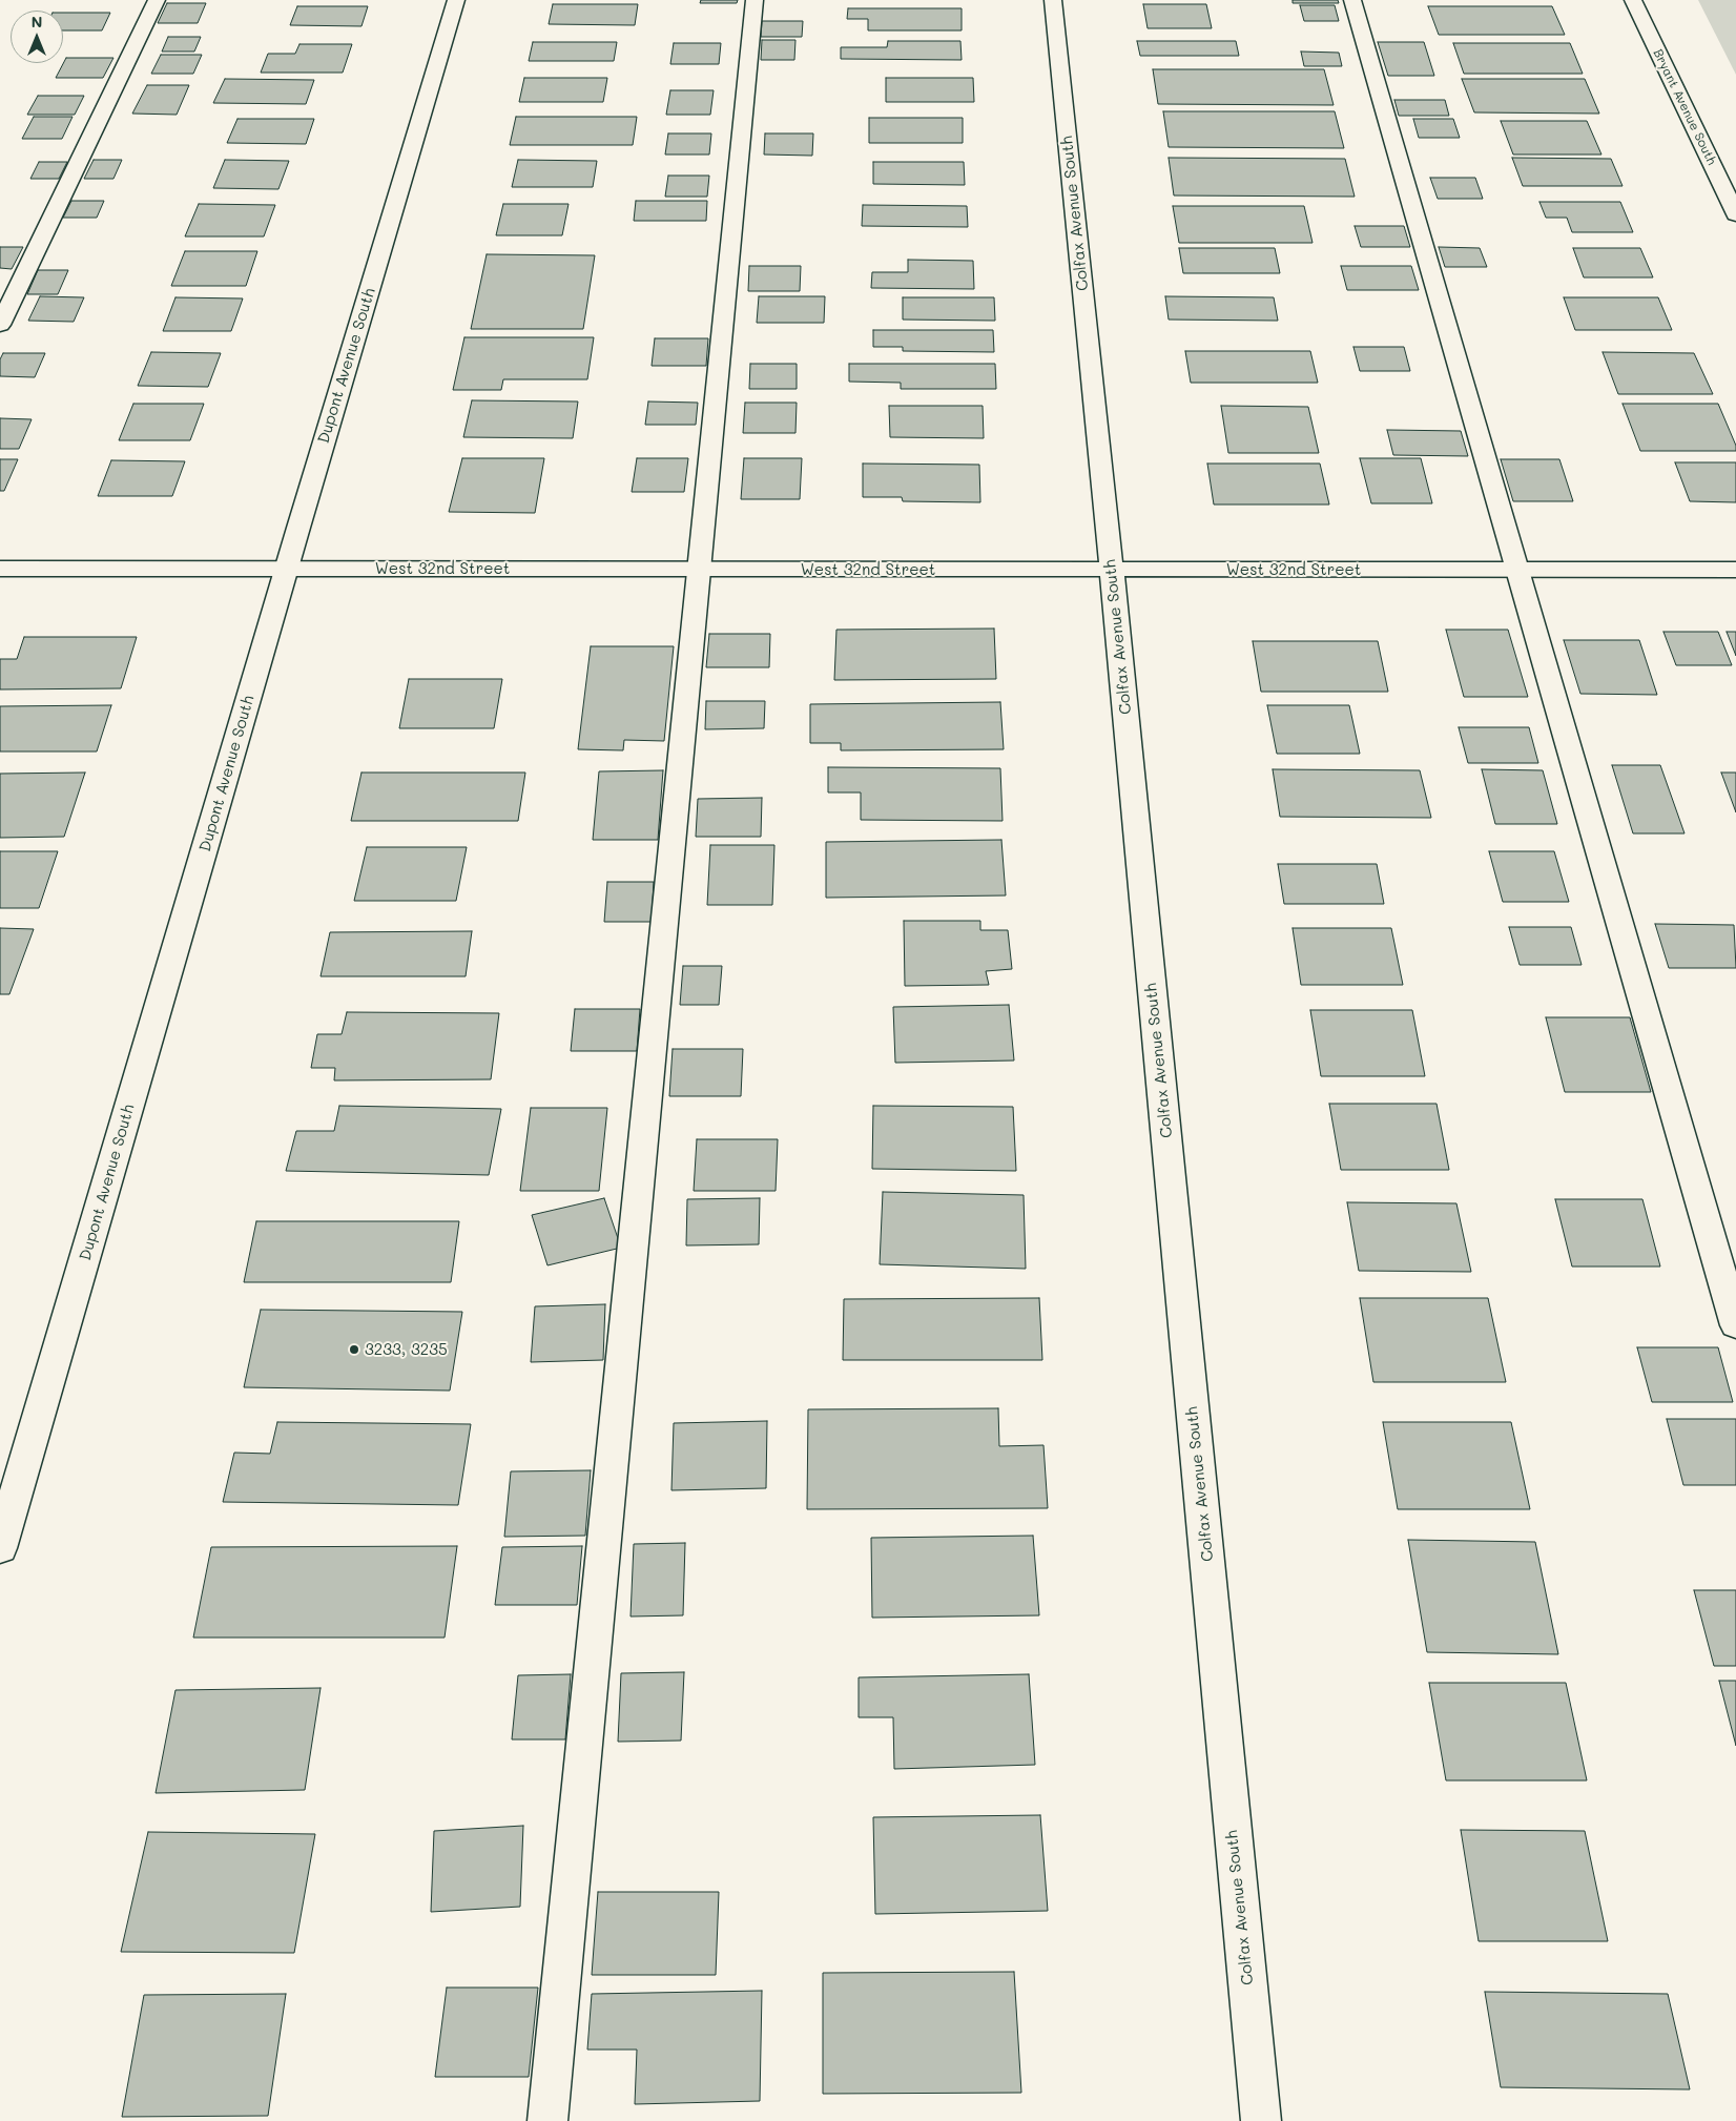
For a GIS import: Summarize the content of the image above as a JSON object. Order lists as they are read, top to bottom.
{
  "streets": {
    "street": [
      "Bryant Avenue South",
      "Colfax Avenue South",
      "Dupont Avenue South",
      "West 32nd Street"
    ]
  },
  "crossings": [
    ["Colfax Avenue South", "West 32nd Street"],
    ["Dupont Avenue South", "West 32nd Street"]
  ],
  "places": ["3233, 3235"],
  "north": "top"
}
